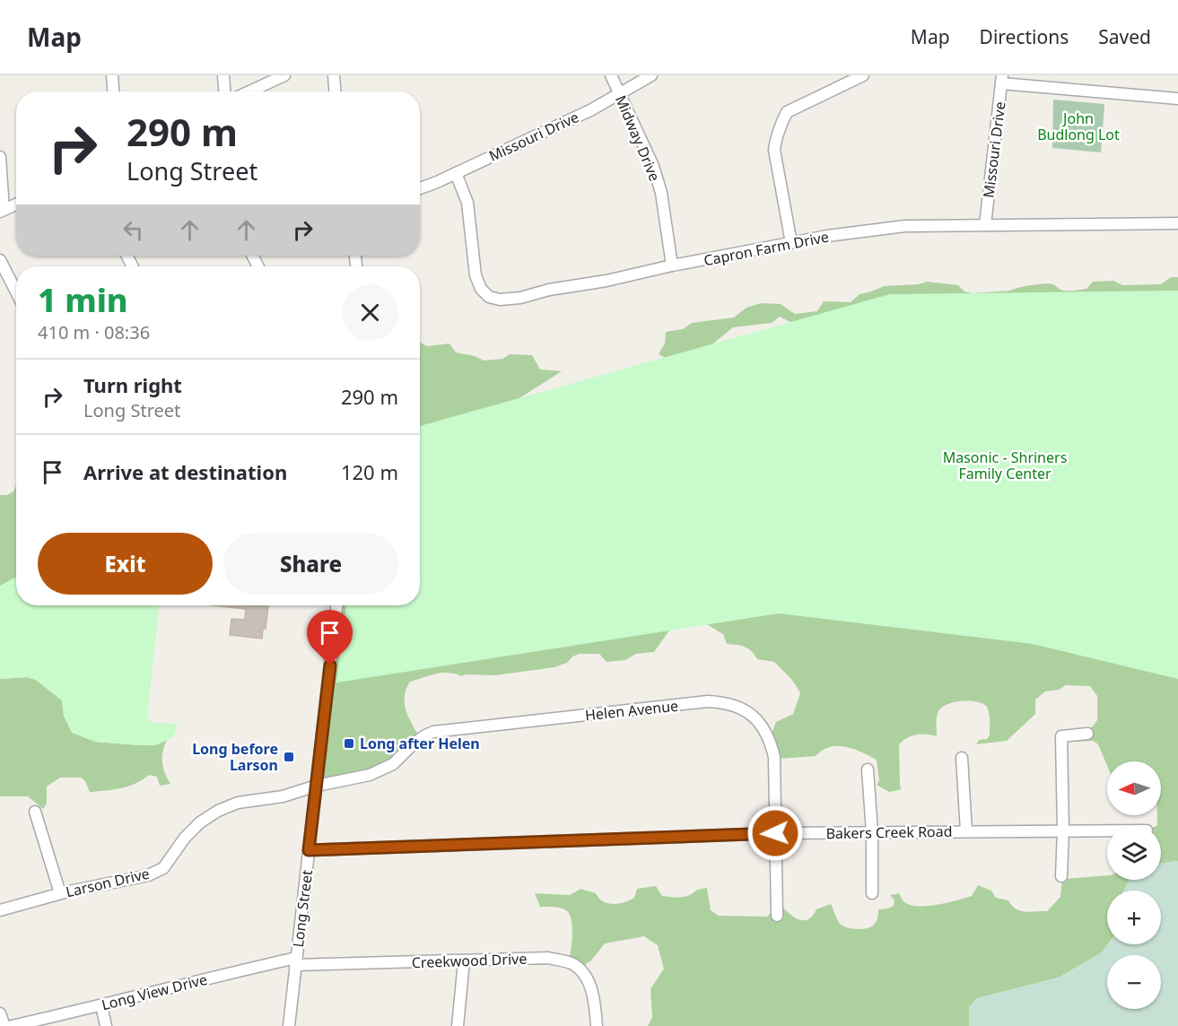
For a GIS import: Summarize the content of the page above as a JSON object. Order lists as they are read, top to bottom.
{
  "streets": {
    "street": [
      "Missouri Drive",
      "Midway Drive",
      "Capron Farm Drive",
      "Helen Avenue",
      "Bakers Creek Road",
      "Larson Drive",
      "Long Street",
      "Creekwood Drive",
      "Long View Drive"
    ]
  },
  "crossings": [
    ["Missouri Drive", "Midway Drive"],
    ["Missouri Drive", "Capron Farm Drive"],
    ["Midway Drive", "Capron Farm Drive"],
    ["Helen Avenue", "Bakers Creek Road"],
    ["Helen Avenue", "Larson Drive"],
    ["Helen Avenue", "Long Street"],
    ["Bakers Creek Road", "Long Street"],
    ["Larson Drive", "Long Street"],
    ["Long Street", "Creekwood Drive"],
    ["Long Street", "Long View Drive"],
    ["Creekwood Drive", "Long View Drive"]
  ],
  "parks": ["John Budlong Lot", "Masonic - Shriners Family Center"],
  "places": {
    "transit": ["Long after Helen", "Long before Larson"]
  },
  "north": "left",
  "page": {
    "header": "Map",
    "nav": ["Map", "Directions", "Saved"],
    "turn": ["290 m", "Long Street"],
    "heading": ["1 min", "410 m · 08:36"],
    "list": [
      {
        "name": "Turn right",
        "note": "Long Street",
        "value": "290 m"
      },
      {
        "name": "Arrive at destination",
        "value": "120 m"
      }
    ],
    "buttons": ["Exit", "Share"],
    "map_buttons": ["+", "−"]
  }
}
